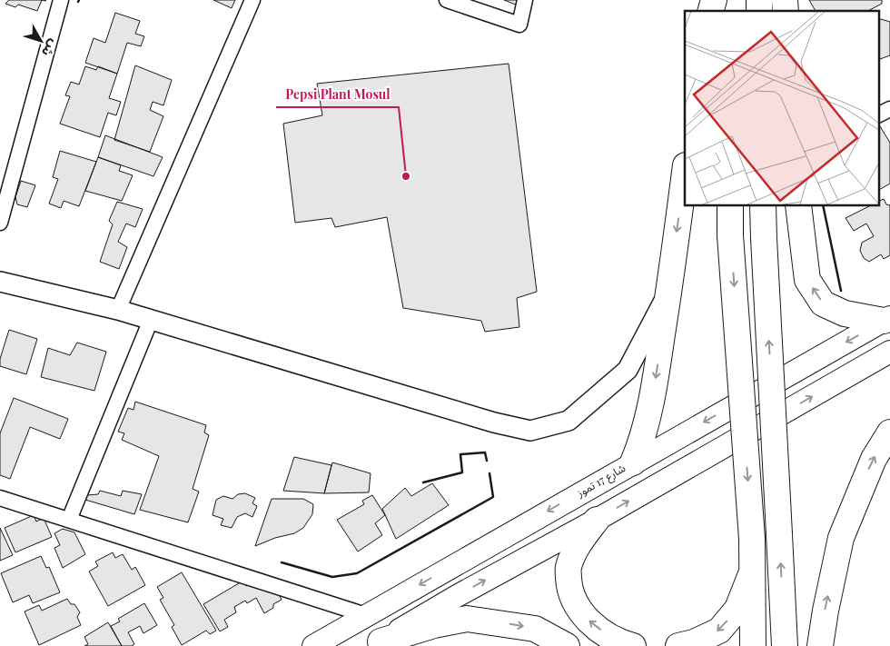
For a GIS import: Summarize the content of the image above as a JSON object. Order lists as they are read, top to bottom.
{
  "streets": {
    "main road": ["شارع 17 تموز"]
  },
  "places": ["Pepsi Plant Mosul"],
  "north": "bottom right"
}
